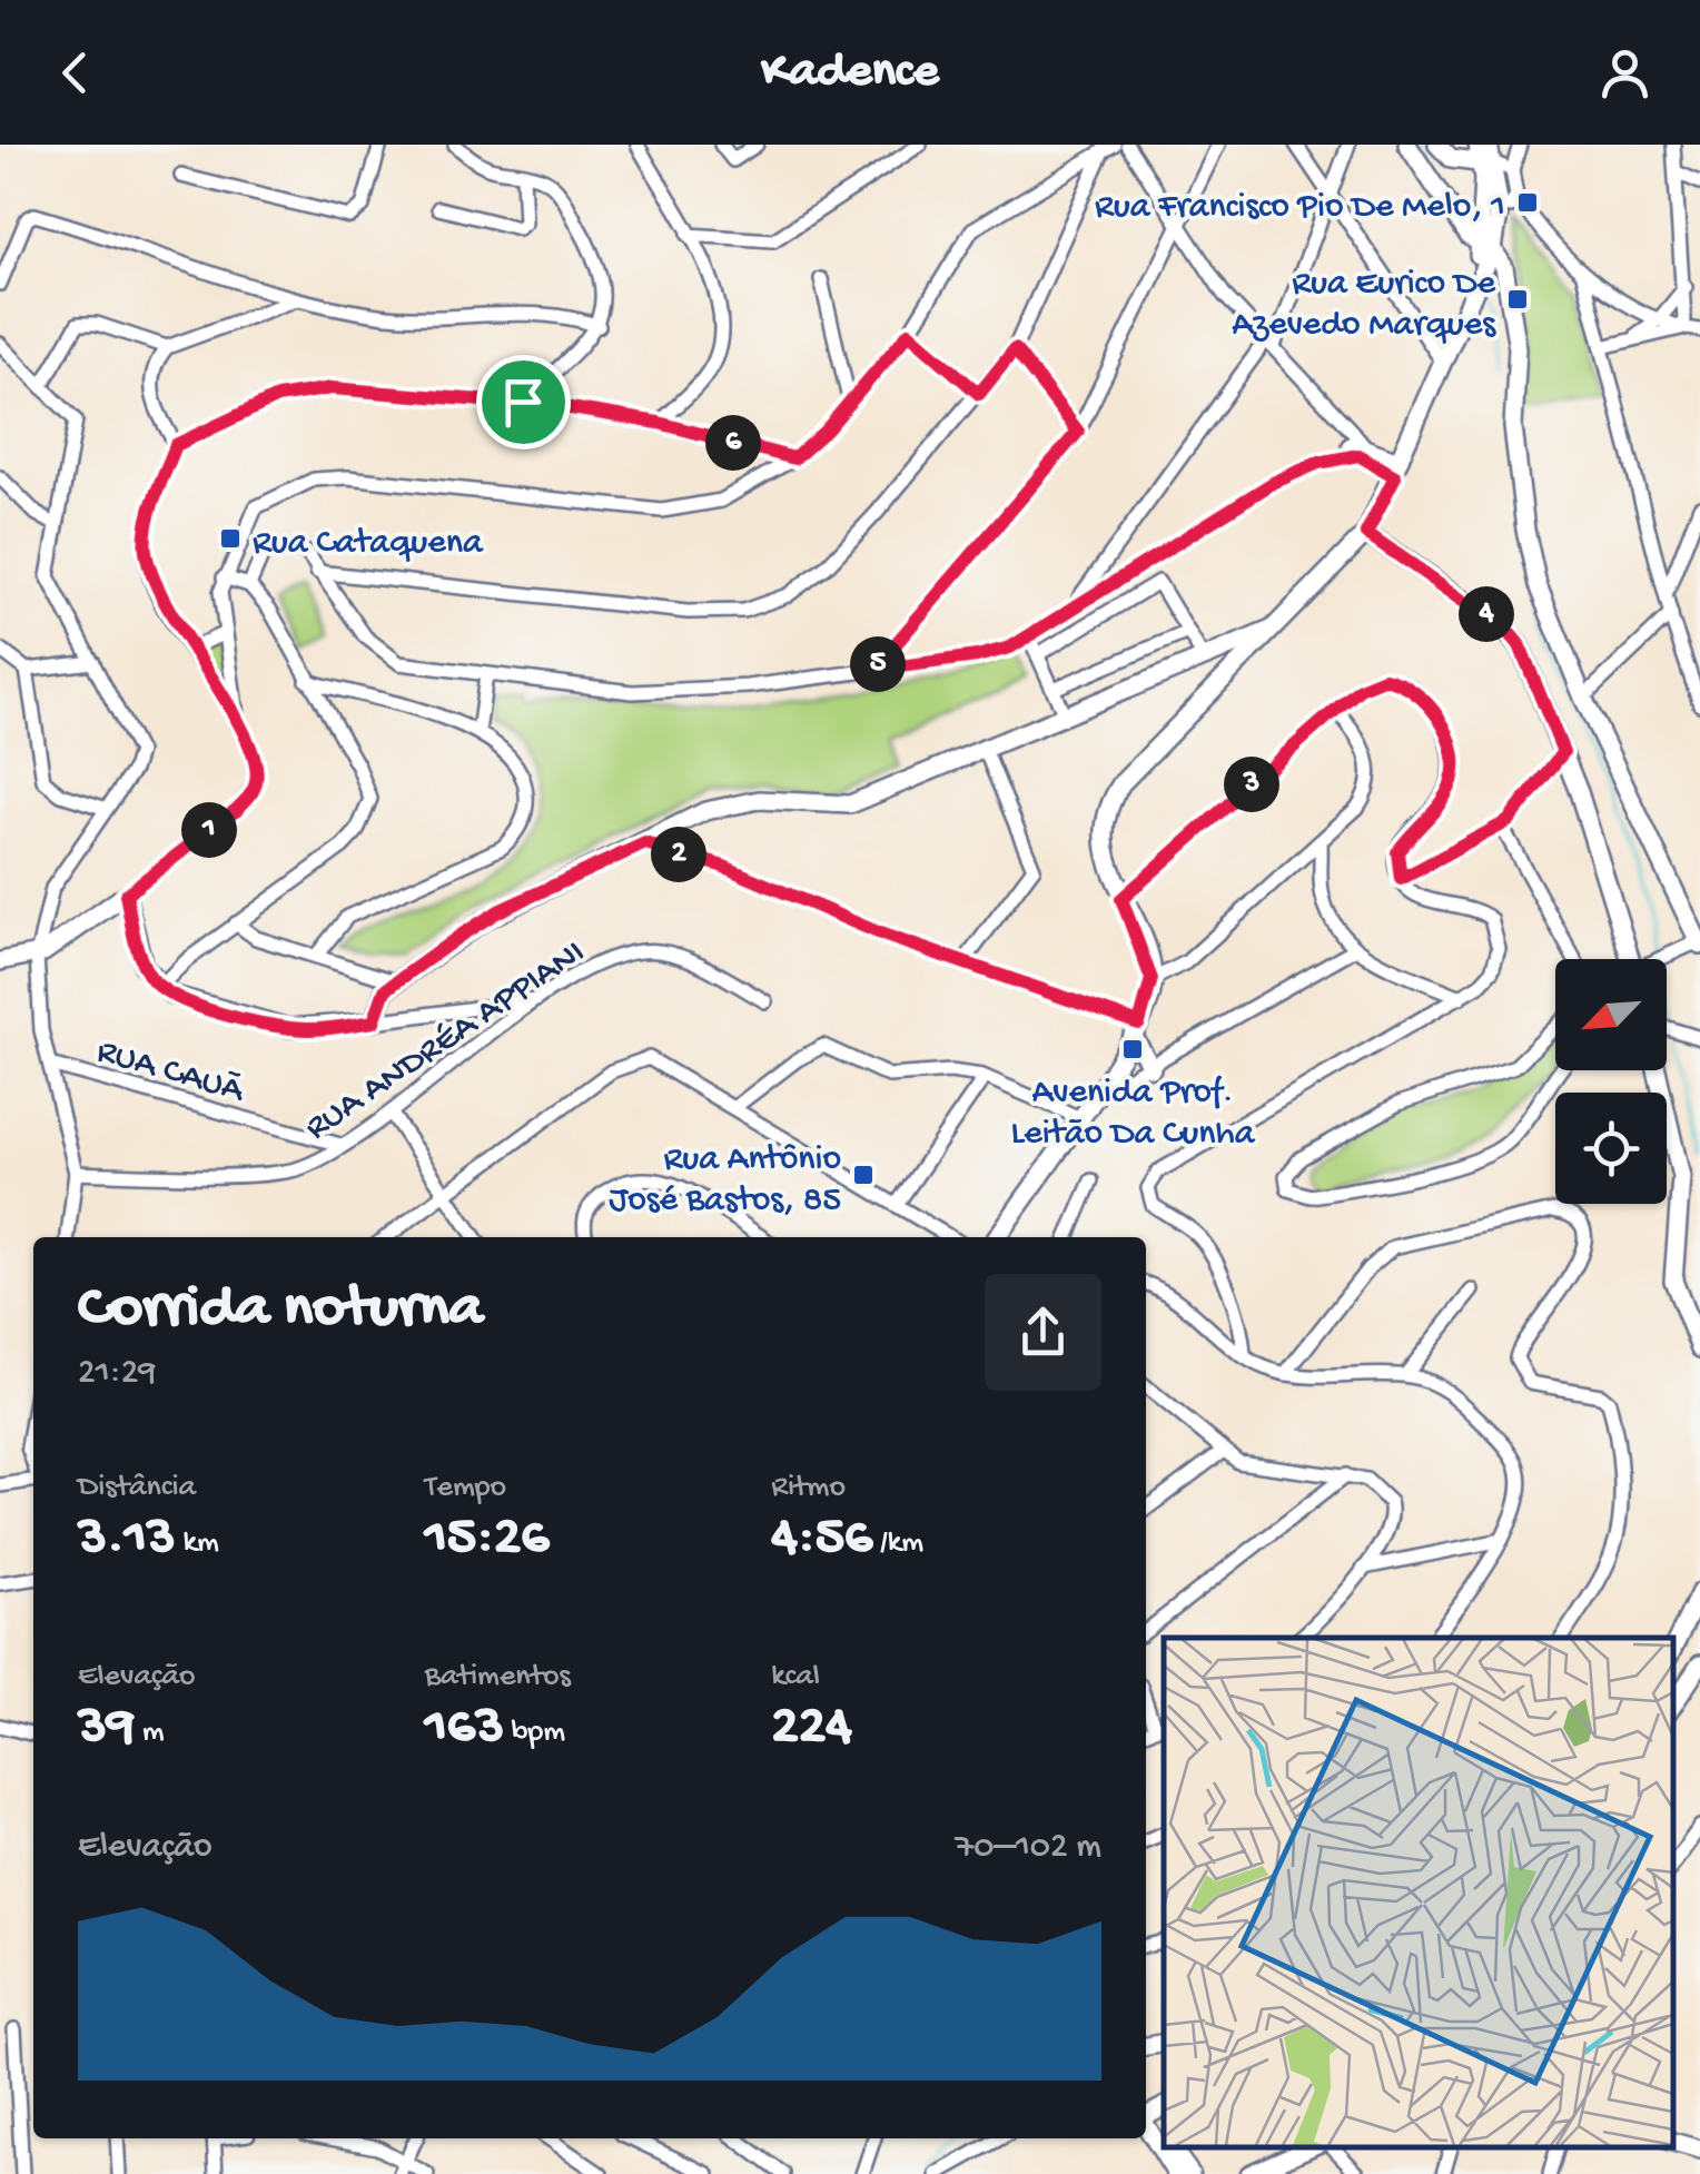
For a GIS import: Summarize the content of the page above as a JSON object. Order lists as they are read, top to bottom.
{
  "streets": {
    "street": ["RUA ANDRÉA APPIANI", "RUA CAUÃ"]
  },
  "crossings": [
    ["RUA ANDRÉA APPIANI", "RUA CAUÃ"]
  ],
  "places": {
    "transit": [
      "Rua Francisco Pio De Melo, 1",
      "Rua Eurico De Azevedo Marques",
      "Rua Cataquena",
      "Avenida Prof. Leitão Da Cunha",
      "Rua Antônio José Bastos, 85"
    ]
  },
  "north": "bottom left",
  "page": {
    "header": "Kadence",
    "pins": [
      "6",
      "4",
      "5",
      "3",
      "1",
      "2"
    ],
    "heading": ["Corrida noturna", "21:29"],
    "stats": [
      ["Distância", "3.13 km"],
      ["Tempo", "15:26"],
      ["Ritmo", "4:56 /km"],
      ["Elevação", "39 m"],
      ["Batimentos", "163 bpm"],
      ["kcal", "224"]
    ],
    "chart": ["Elevação", "70–102 m"]
  }
}
